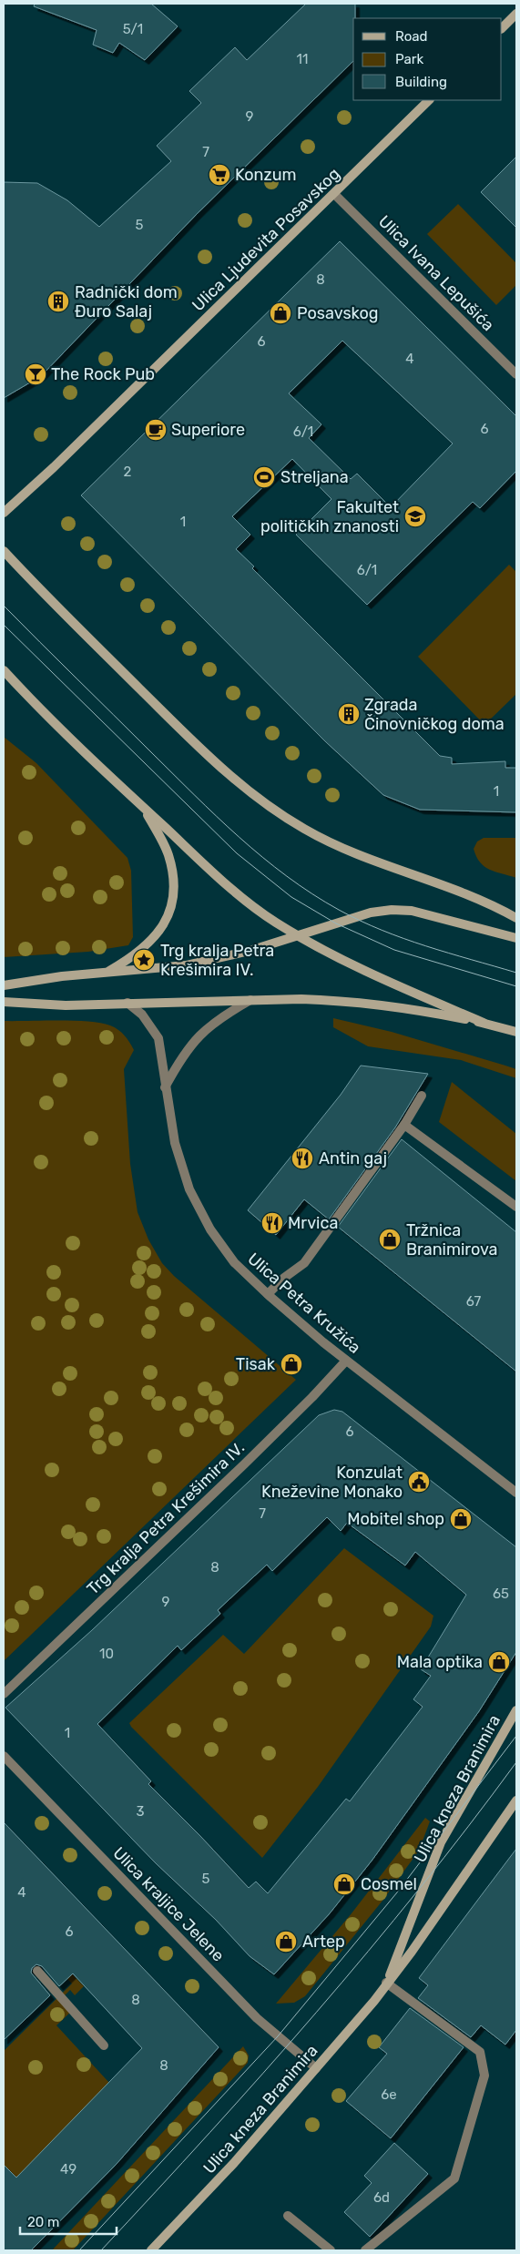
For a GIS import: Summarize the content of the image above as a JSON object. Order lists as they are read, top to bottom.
{
  "streets": {
    "main road": ["Ulica Ljudevita Posavskog", "Ulica kneza Branimira"],
    "street": [
      "Ulica Ivana Lepušića",
      "Ulica Petra Kružića",
      "Trg kralja Petra Krešimira IV.",
      "Ulica kraljice Jelene"
    ]
  },
  "crossings": [
    ["Ulica Ljudevita Posavskog", "Ulica Ivana Lepušića"],
    ["Ulica Petra Kružića", "Trg kralja Petra Krešimira IV."],
    ["Ulica kneza Branimira", "Ulica kraljice Jelene"]
  ],
  "places": {
    "supermarket": ["Konzum"],
    "building": ["Radnički dom Đuro Salaj", "Zgrada Činovničkog doma"],
    "shop": [
      "Posavskog",
      "Tržnica Branimirova",
      "Tisak",
      "Mobitel shop",
      "Mala optika",
      "Cosmel",
      "Artep"
    ],
    "bar": ["The Rock Pub"],
    "cafe": ["Superiore"],
    "sports": ["Streljana"],
    "school or university": ["Fakultet političkih znanosti"],
    "place": ["Trg kralja Petra Krešimira IV."],
    "restaurant": ["Antin gaj", "Mrvica"],
    "public building": ["Konzulat Kneževine Monako"]
  },
  "house_numbers": [
    "5/1",
    "11",
    "9",
    "7",
    "5",
    "8",
    "6",
    "4",
    "6",
    "6/1",
    "2",
    "1",
    "6/1",
    "1",
    "67",
    "6",
    "7",
    "8",
    "65",
    "9",
    "10",
    "1",
    "3",
    "5",
    "4",
    "6",
    "8",
    "8",
    "6e",
    "49",
    "6d"
  ],
  "legend": ["Road", "Park", "Building"],
  "scale_bar": "20 m"
}
